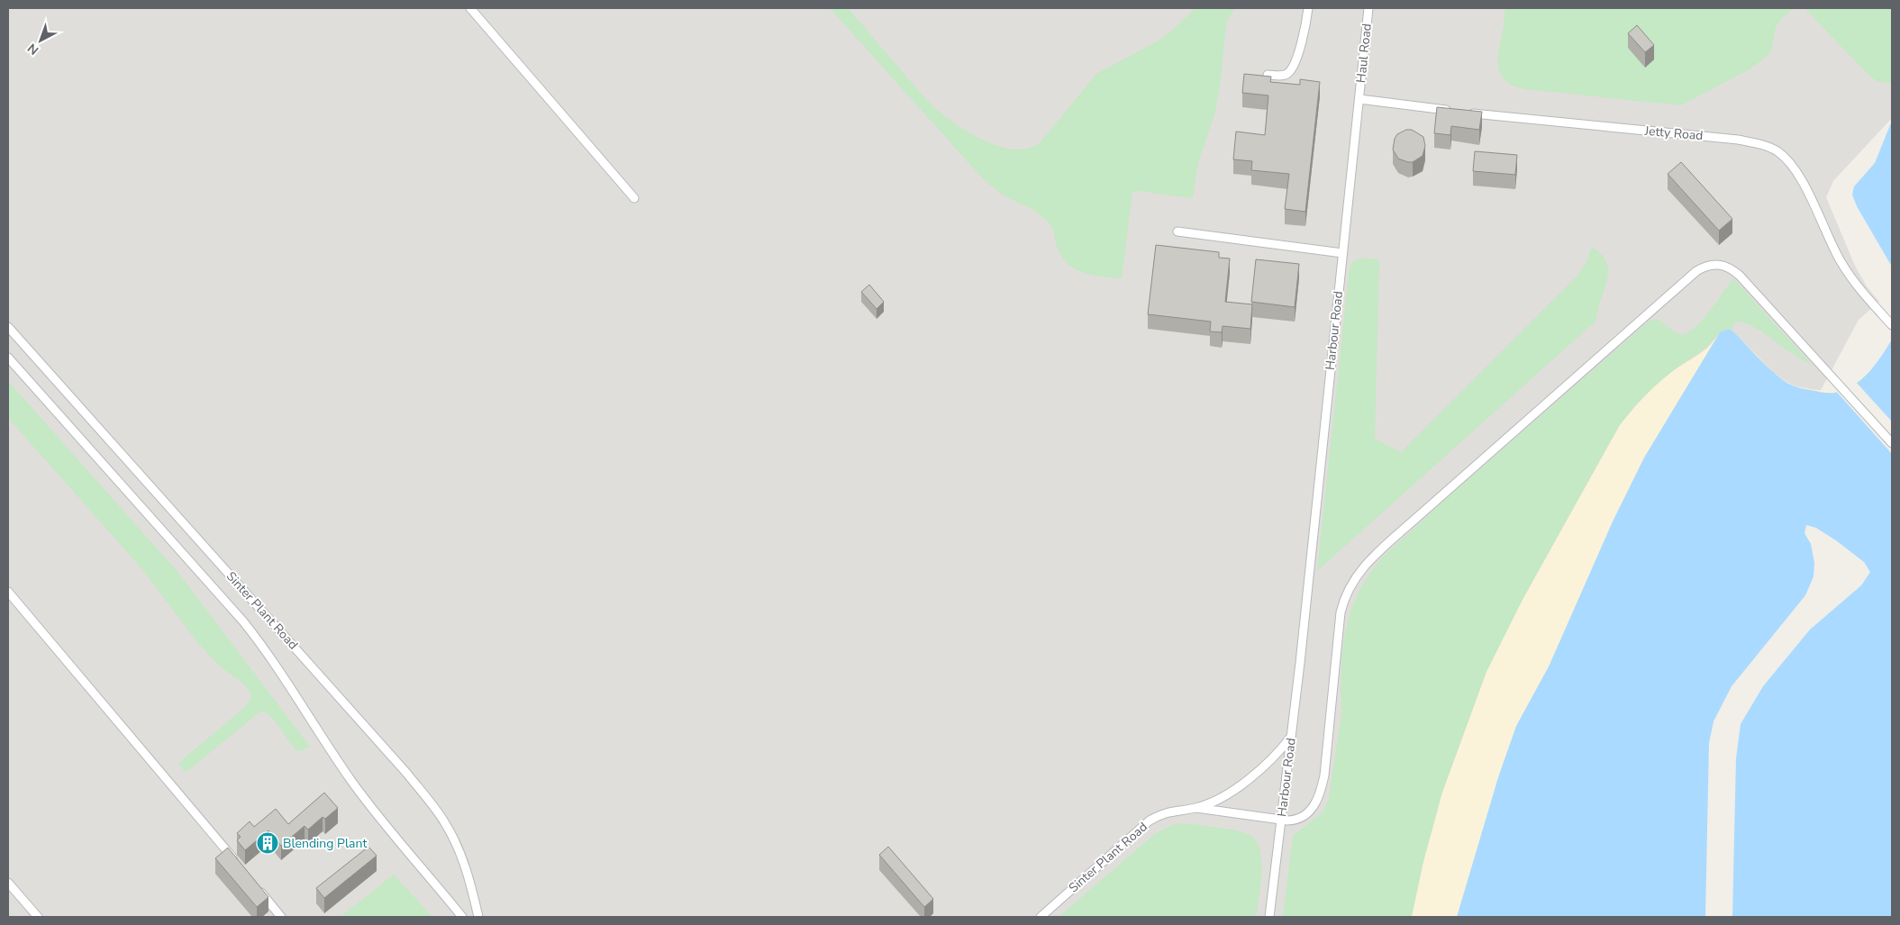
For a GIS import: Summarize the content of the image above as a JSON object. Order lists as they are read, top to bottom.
{
  "streets": {
    "lane": [
      "Haul Road",
      "Jetty Road",
      "Harbour Road",
      "Sinter Plant Road"
    ]
  },
  "crossings": [
    ["Haul Road", "Harbour Road"],
    ["Harbour Road", "Sinter Plant Road"]
  ],
  "places": {
    "building": ["Blending Plant"]
  },
  "north": "bottom left"
}
